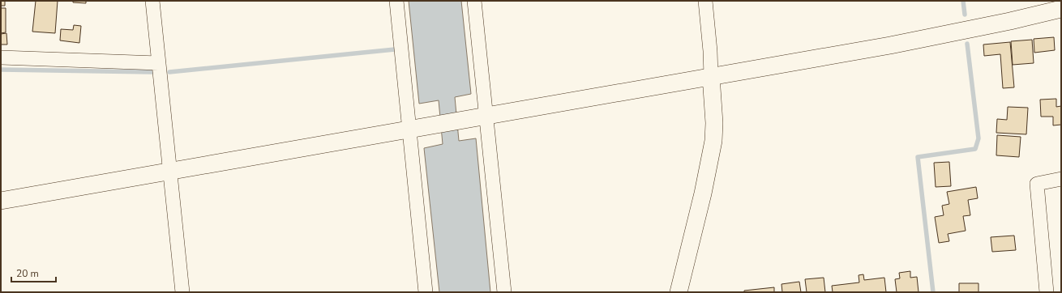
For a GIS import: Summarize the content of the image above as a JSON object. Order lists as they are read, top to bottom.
{
  "scale_bar": "20 m"
}
